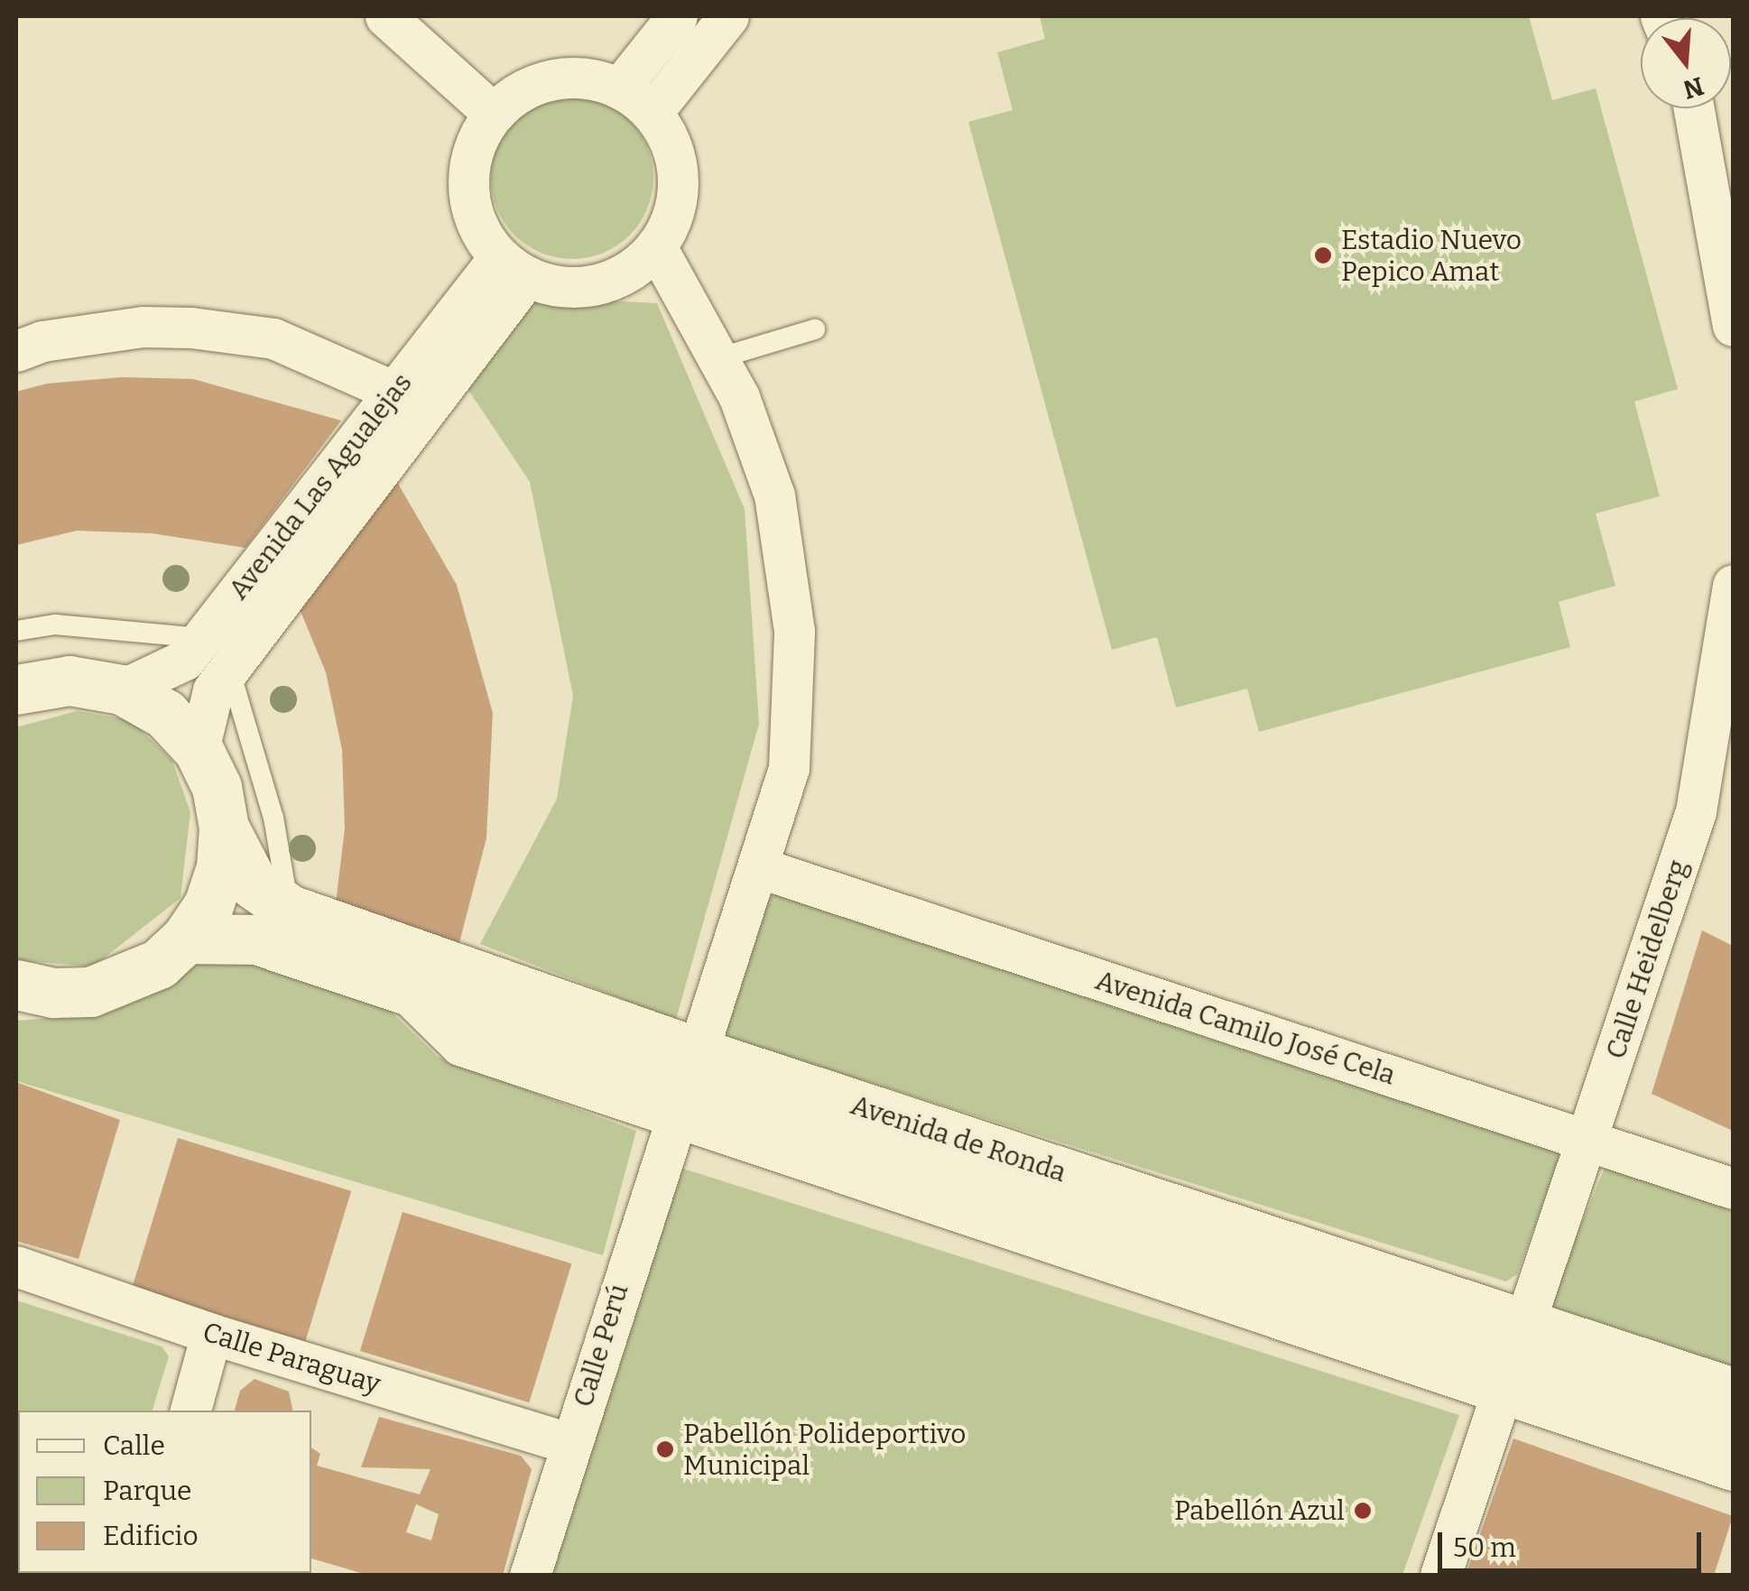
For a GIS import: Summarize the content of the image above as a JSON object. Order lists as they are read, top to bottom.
{
  "streets": {
    "street": [
      "Avenida Las Agualejas",
      "Calle Heidelberg",
      "Avenida Camilo José Cela",
      "Avenida de Ronda",
      "Calle Perú",
      "Calle Paraguay"
    ]
  },
  "crossings": [
    ["Avenida Las Agualejas", "Calle Perú"],
    ["Calle Heidelberg", "Avenida Camilo José Cela"],
    ["Calle Heidelberg", "Avenida de Ronda"],
    ["Avenida Camilo José Cela", "Calle Perú"],
    ["Avenida de Ronda", "Calle Perú"],
    ["Calle Perú", "Calle Paraguay"]
  ],
  "places": ["Estadio Nuevo Pepico Amat", "Pabellón Polideportivo Municipal", "Pabellón Azul"],
  "legend": ["Calle", "Parque", "Edificio"],
  "scale_bar": "50 m",
  "north": "bottom"
}
